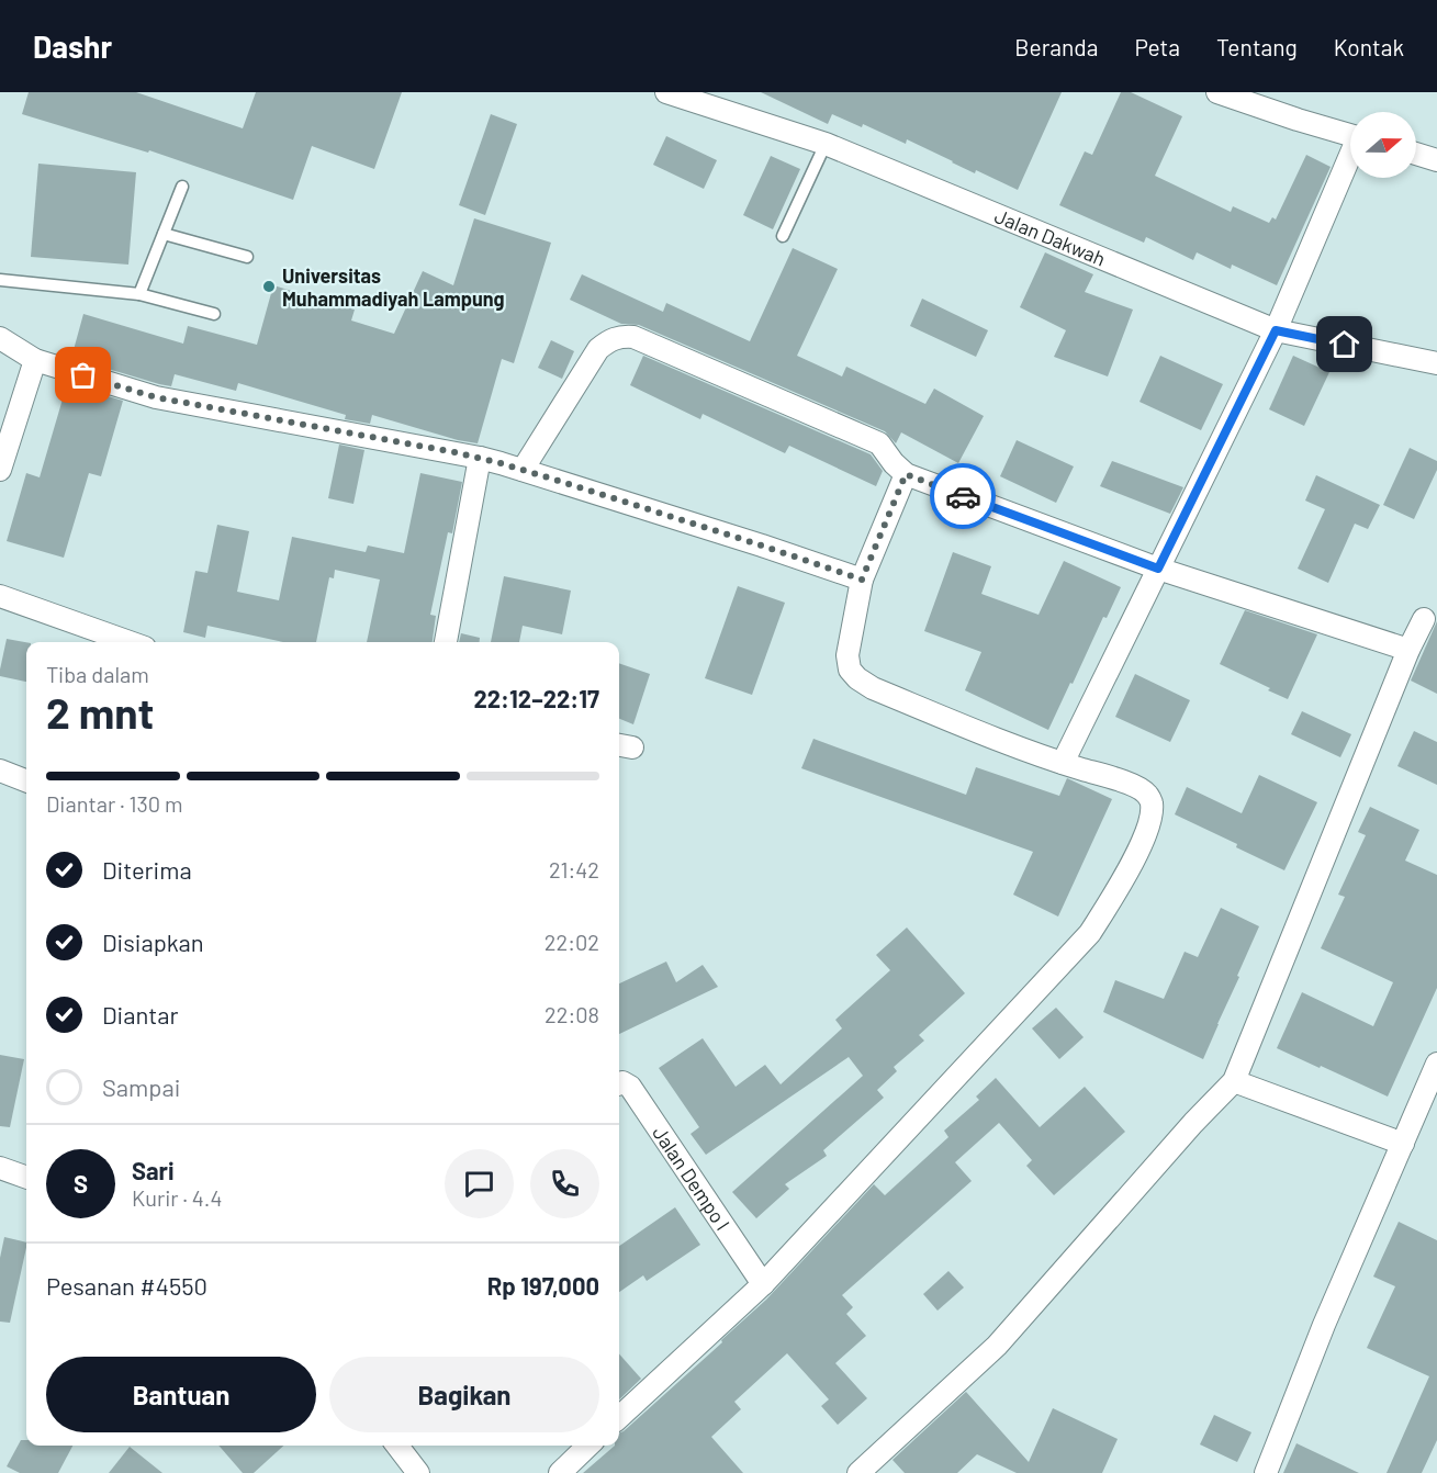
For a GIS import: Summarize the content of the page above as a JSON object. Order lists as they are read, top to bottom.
{
  "streets": {
    "street": ["Jalan Dakwah", "Jalan Dempo I"]
  },
  "places": ["Universitas Muhammadiyah Lampung"],
  "north": "right",
  "page": {
    "header": "Dashr",
    "nav": [
      "Beranda",
      "Peta",
      "Tentang",
      "Kontak"
    ],
    "heading": ["2 mnt", "Tiba dalam", "22:12–22:17"],
    "panel": [
      "Sari",
      "Kurir · 4.4",
      "Pesanan #4550",
      "Rp 197,000"
    ],
    "bar": "Diantar · 130 m",
    "list": [
      ["Diterima", "21:42"],
      ["Disiapkan", "22:02"],
      ["Diantar", "22:08"],
      "Sampai"
    ],
    "round": "S",
    "buttons": ["Bantuan", "Bagikan"]
  }
}
